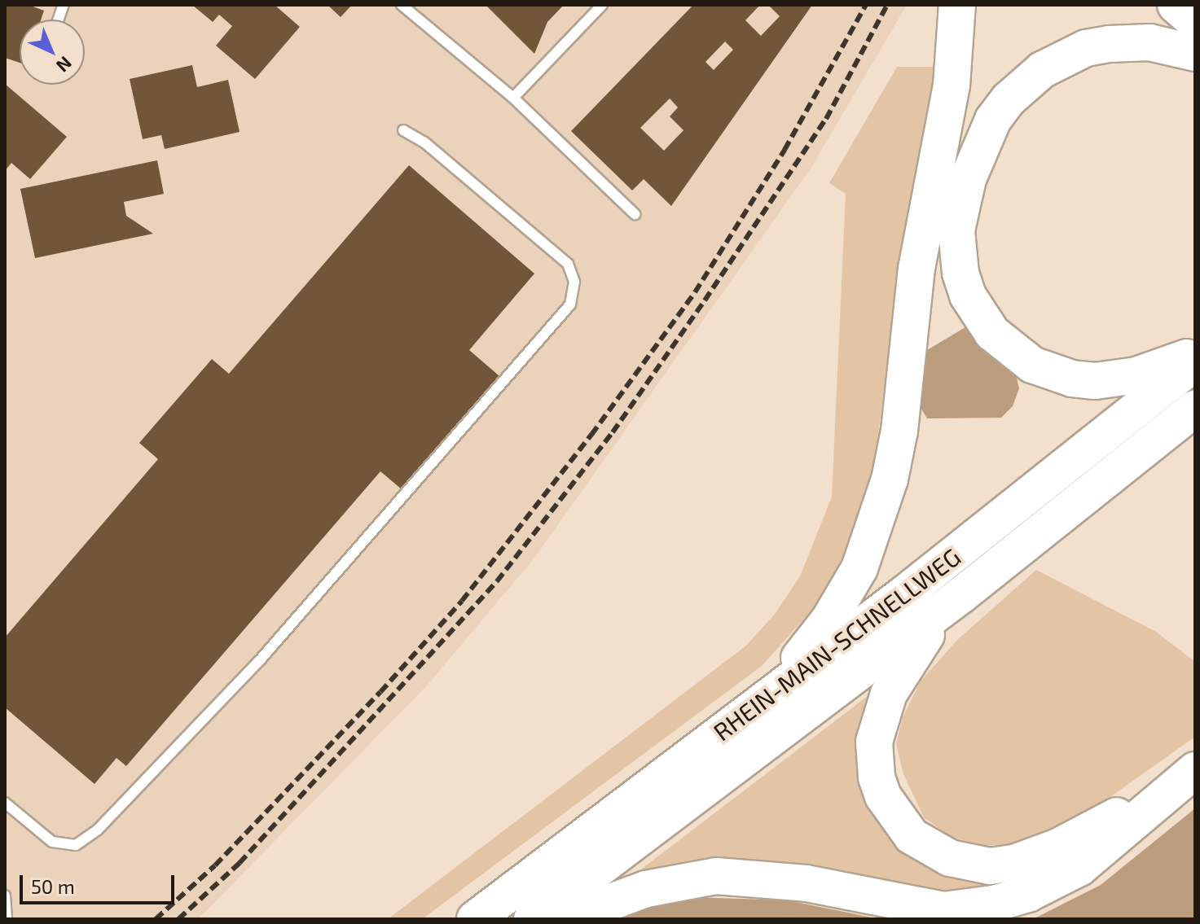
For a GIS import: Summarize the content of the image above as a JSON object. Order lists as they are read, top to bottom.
{
  "streets": {
    "highway": ["RHEIN-MAIN-SCHNELLWEG"]
  },
  "scale_bar": "50 m",
  "north": "bottom right"
}
